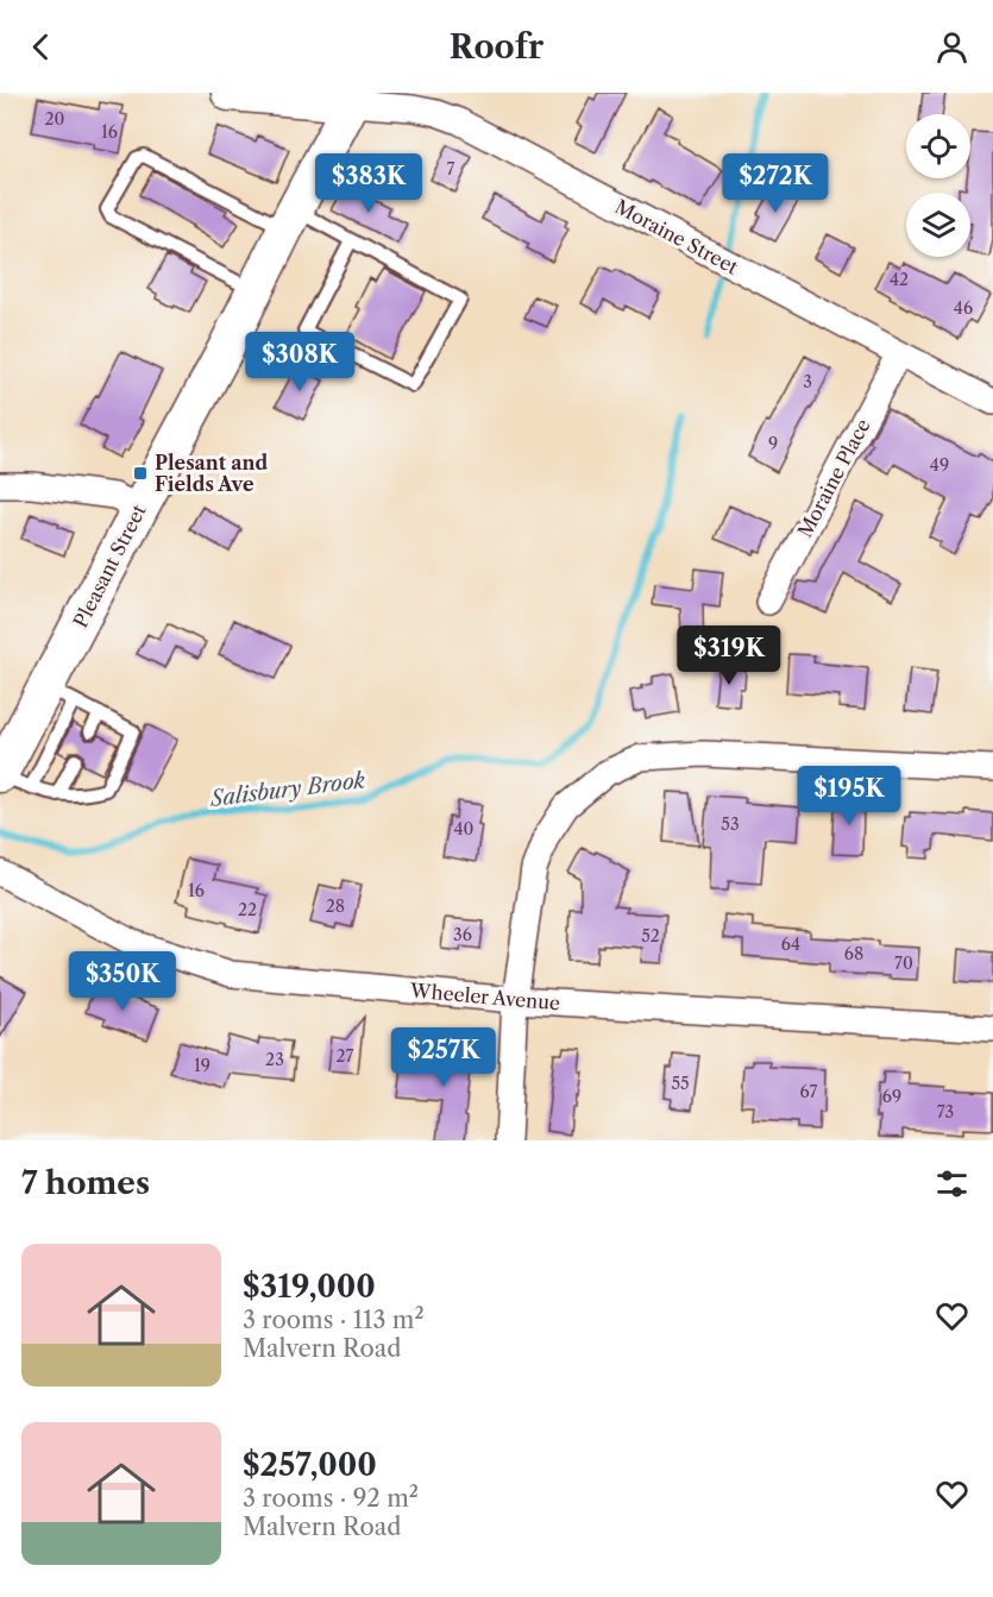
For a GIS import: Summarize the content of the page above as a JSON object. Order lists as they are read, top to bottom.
{
  "streets": {
    "main road": ["Pleasant Street"],
    "street": ["Moraine Street", "Moraine Place", "Wheeler Avenue"]
  },
  "crossings": [
    ["Moraine Street", "Moraine Place"],
    ["Moraine Street", "Pleasant Street"]
  ],
  "water": ["Salisbury Brook"],
  "places": {
    "transit": ["Plesant and Fields Ave"]
  },
  "house_numbers": [
    "20",
    "16",
    "7",
    "42",
    "46",
    "3",
    "9",
    "49",
    "53",
    "40",
    "16",
    "28",
    "22",
    "36",
    "52",
    "64",
    "68",
    "70",
    "27",
    "23",
    "19",
    "55",
    "67",
    "69",
    "73"
  ],
  "page": {
    "header": "Roofr",
    "price": [
      "$383K",
      "$272K",
      "$308K",
      "$319K",
      "$195K",
      "$350K",
      "$257K"
    ],
    "heading": "7 homes",
    "list": [
      {
        "name": "$319,000",
        "note": "3 rooms · 113 m² · Malvern Road"
      },
      {
        "name": "$257,000",
        "note": "3 rooms · 92 m² · Malvern Road"
      }
    ]
  }
}
